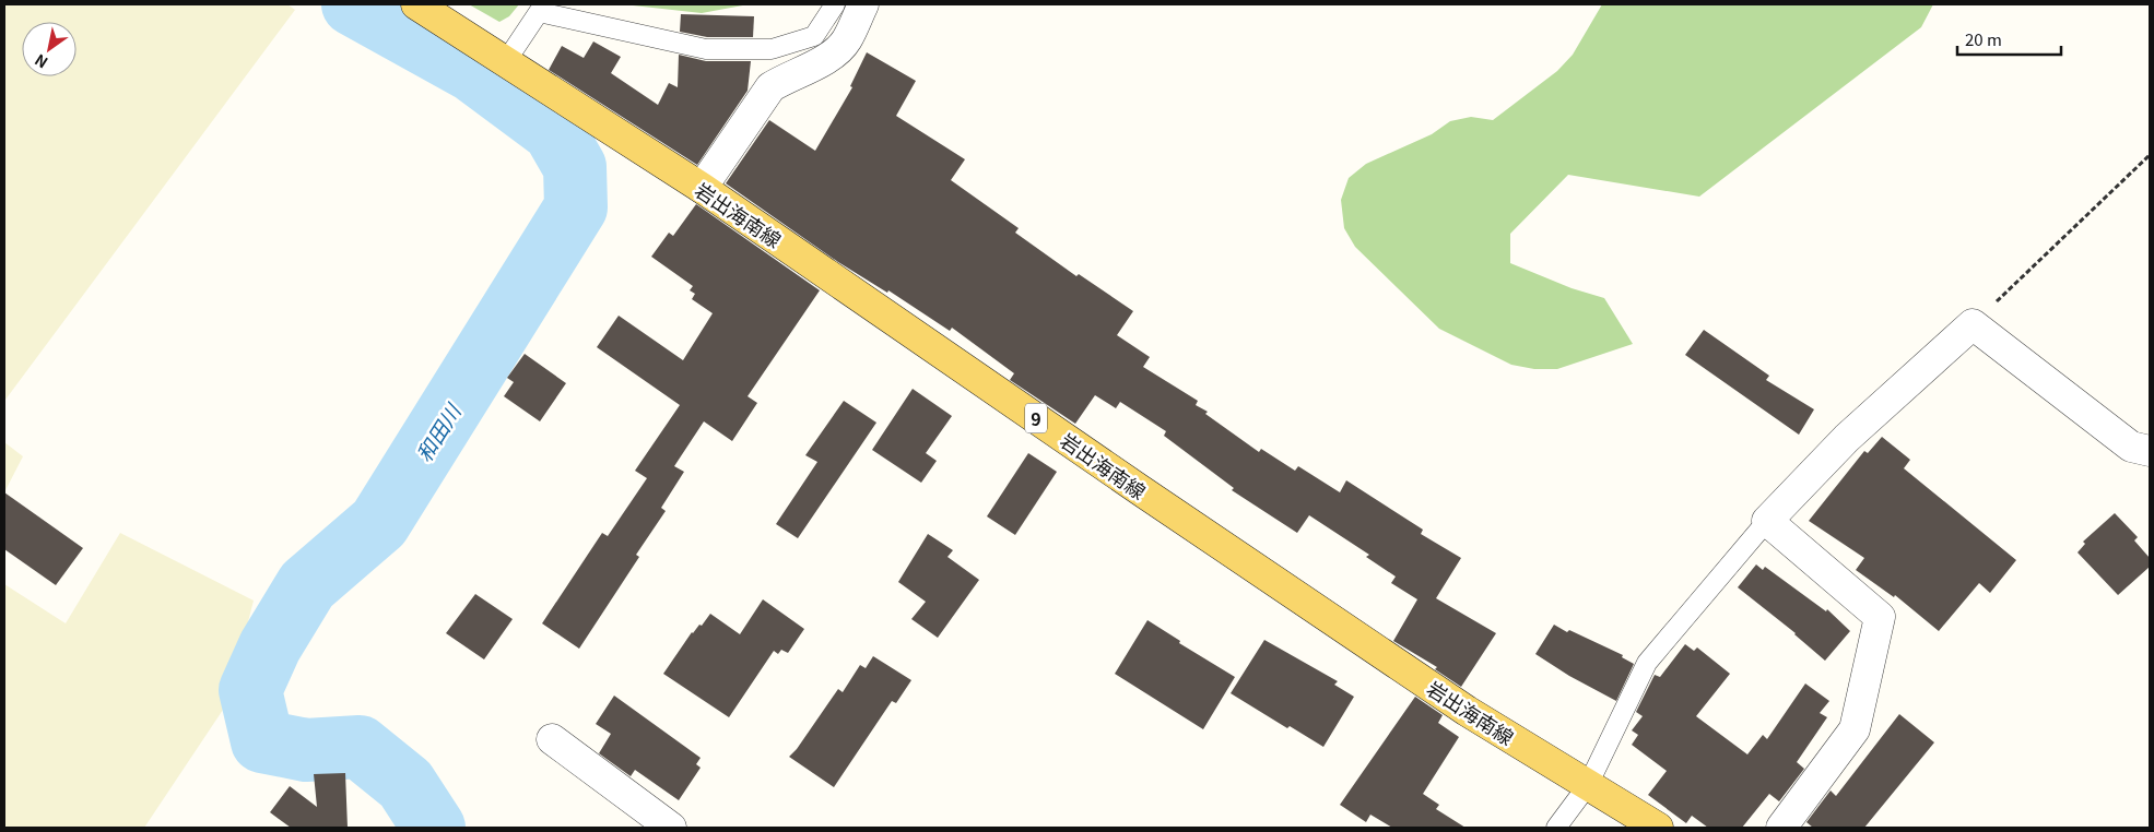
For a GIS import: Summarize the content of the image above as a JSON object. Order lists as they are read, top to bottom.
{
  "streets": {
    "main road": ["岩出海南線", "9"]
  },
  "water": ["和田川"],
  "scale_bar": "20 m",
  "north": "bottom left"
}
